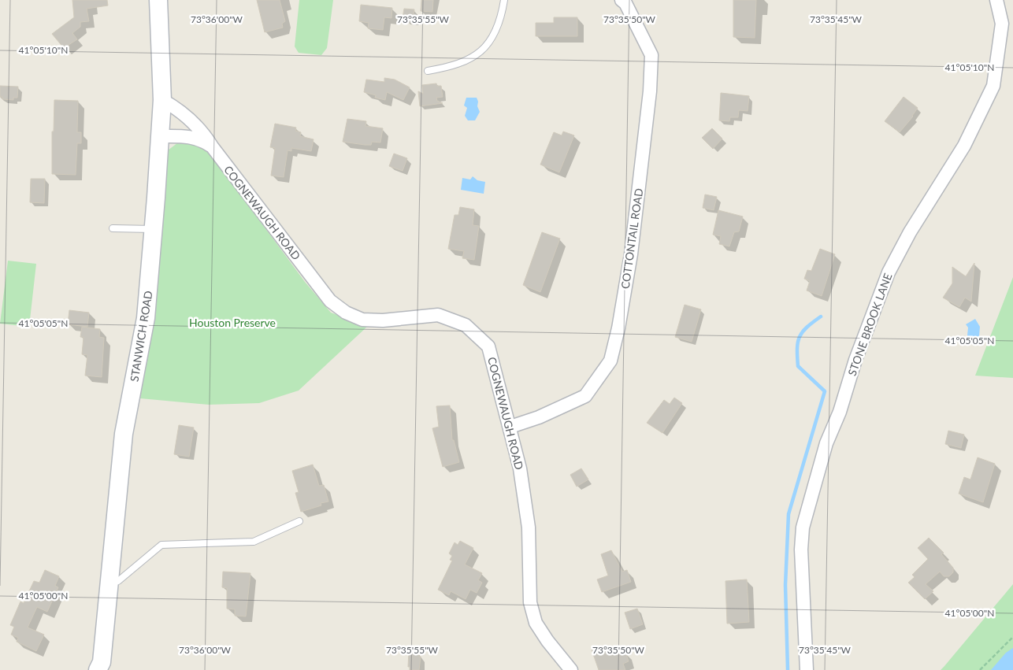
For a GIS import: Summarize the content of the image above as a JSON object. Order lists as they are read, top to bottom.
{
  "streets": {
    "street": [
      "COGNEWAUGH ROAD",
      "COTTONTAIL ROAD",
      "STONE BROOK LANE",
      "STANWICH ROAD"
    ]
  },
  "crossings": [
    ["COGNEWAUGH ROAD", "COTTONTAIL ROAD"],
    ["COGNEWAUGH ROAD", "STANWICH ROAD"]
  ],
  "parks": ["Houston Preserve"],
  "coordinates": [
    "73°36'00\"W",
    "73°35'55\"W",
    "73°35'50\"W",
    "73°35'45\"W",
    "41°05'10\"N",
    "41°05'05\"N",
    "41°05'00\"N"
  ]
}
